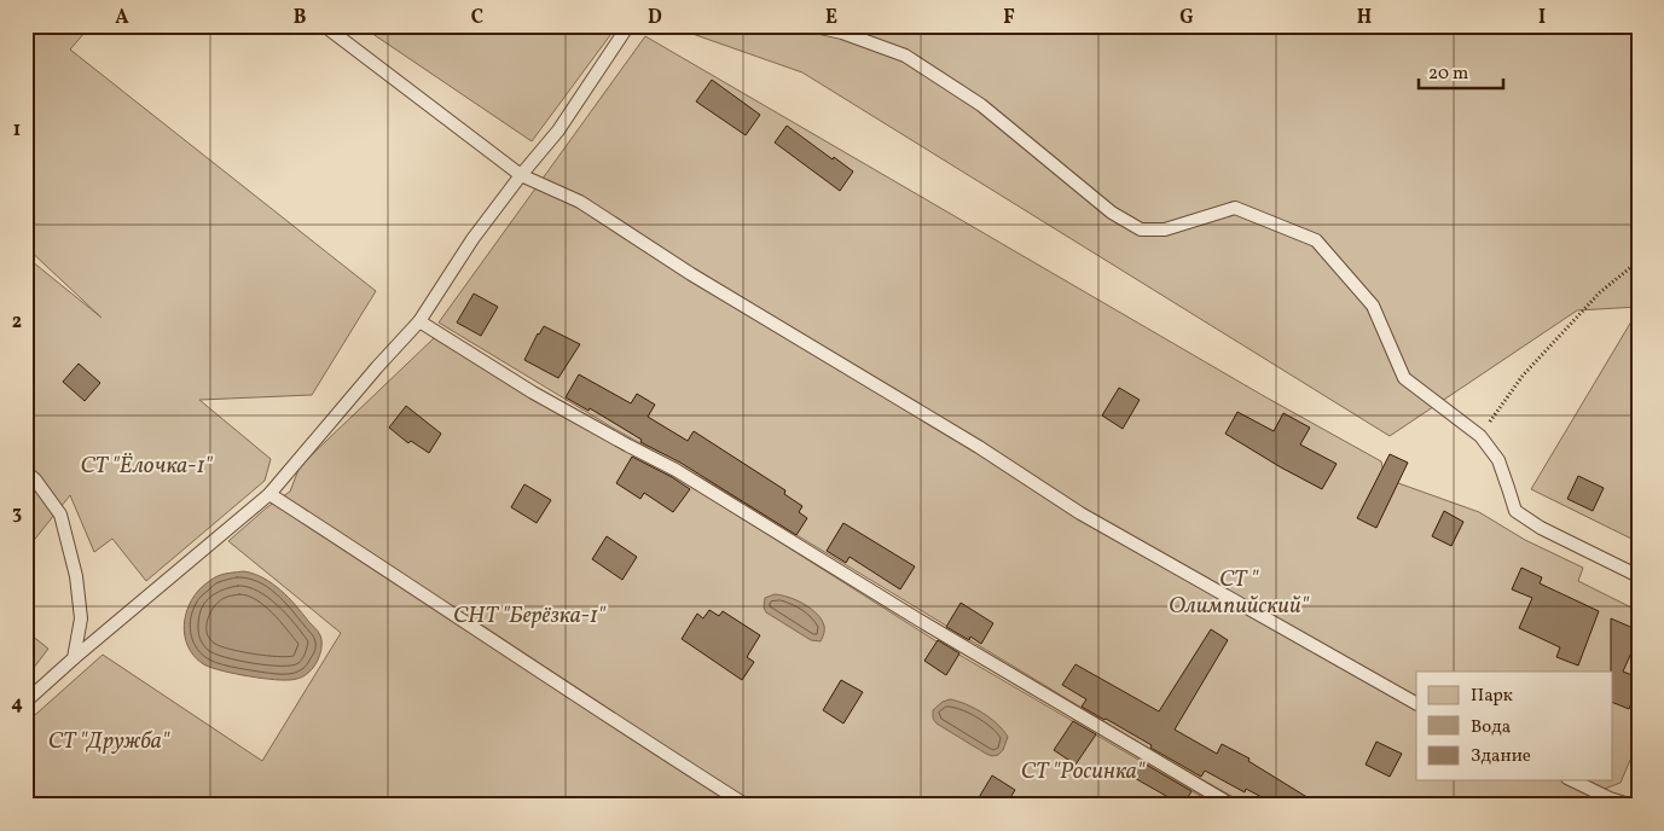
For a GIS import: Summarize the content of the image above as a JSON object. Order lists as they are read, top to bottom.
{
  "parks": [
    "СТ \"Ёлочка-1\"",
    "СТ \" Олимпийский\"",
    "СНТ \"Берёзка-1\"",
    "СТ \"Дружба\"",
    "СТ \"Росинка\""
  ],
  "legend": ["Парк", "Вода", "Здание"],
  "scale_bar": "20 m",
  "grid": {
    "columns": [
      "A",
      "B",
      "C",
      "D",
      "E",
      "F",
      "G",
      "H",
      "I"
    ],
    "rows": [
      "1",
      "2",
      "3",
      "4"
    ]
  }
}
